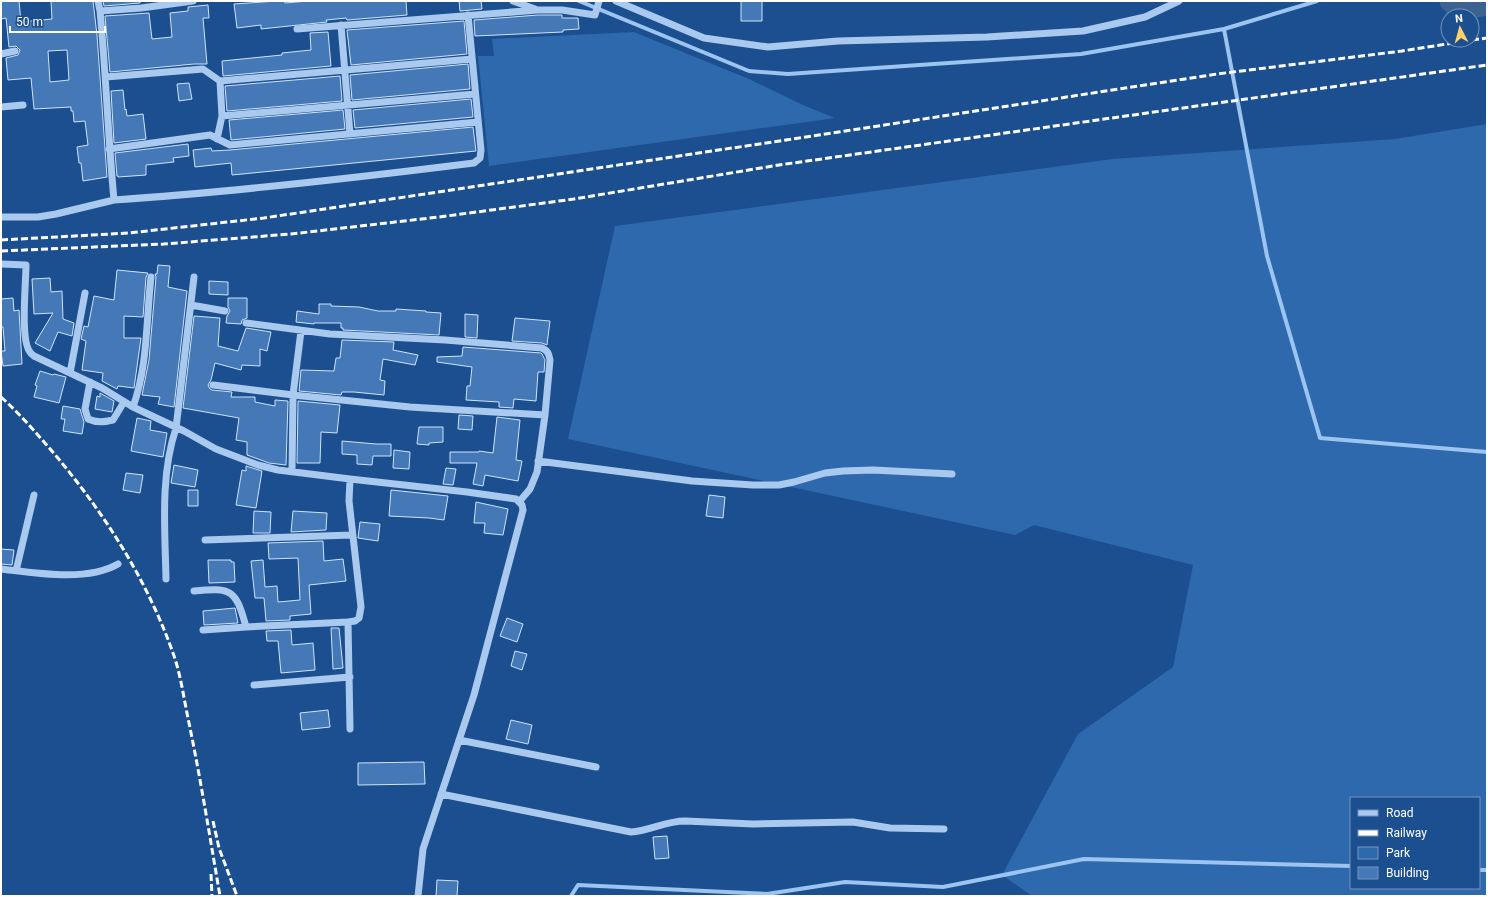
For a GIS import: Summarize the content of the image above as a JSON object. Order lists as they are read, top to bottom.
{
  "legend": [
    "Road",
    "Railway",
    "Park",
    "Building"
  ],
  "scale_bar": "50 m",
  "north": "top"
}
